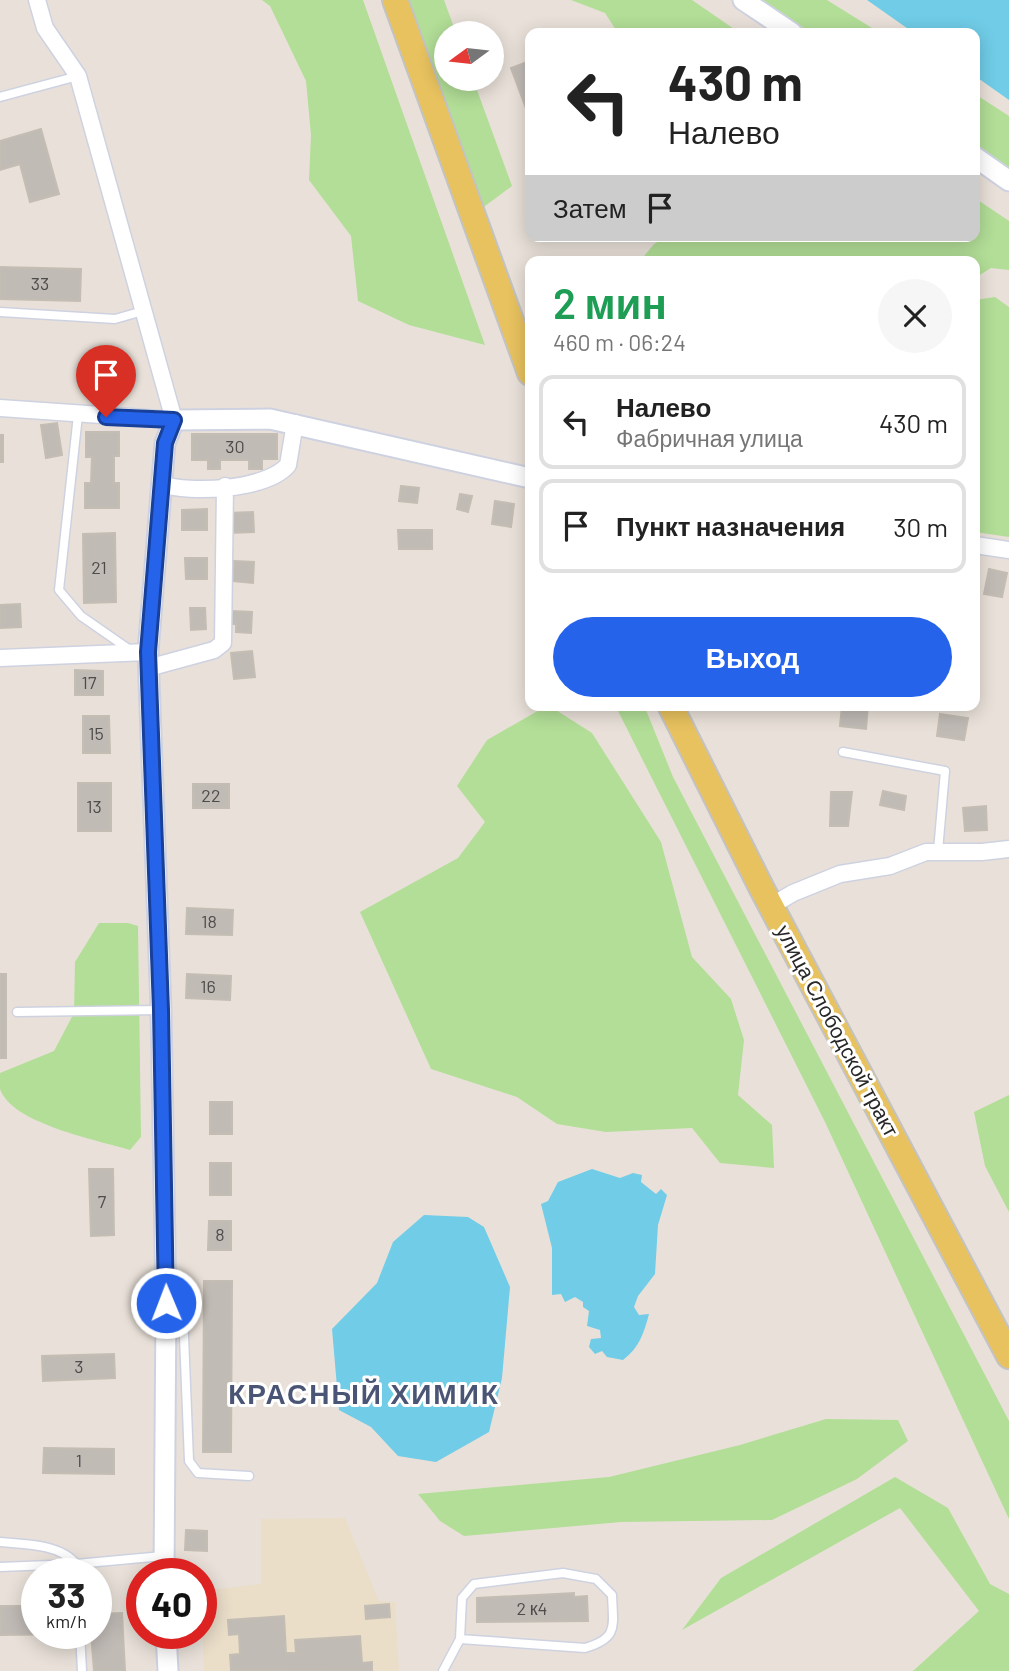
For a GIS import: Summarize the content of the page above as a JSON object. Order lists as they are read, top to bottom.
{
  "streets": {
    "main road": ["улица Слободской тракт"]
  },
  "districts": ["КРАСНЫЙ ХИМИК"],
  "house_numbers": [
    "33",
    "30",
    "21",
    "17",
    "15",
    "22",
    "13",
    "18",
    "16",
    "7",
    "8",
    "3",
    "1",
    "2 к4"
  ],
  "north": "left",
  "page": {
    "turn": ["430 m", "Налево"],
    "then": "Затем",
    "heading": ["2 мин", "460 m · 06:24"],
    "list": [
      {
        "name": "Налево",
        "note": "Фабричная улица",
        "value": "430 m"
      },
      {
        "name": "Пункт назначения",
        "value": "30 m"
      }
    ],
    "buttons": "Выход",
    "speed": "33 km/h",
    "limit": "40"
  }
}
